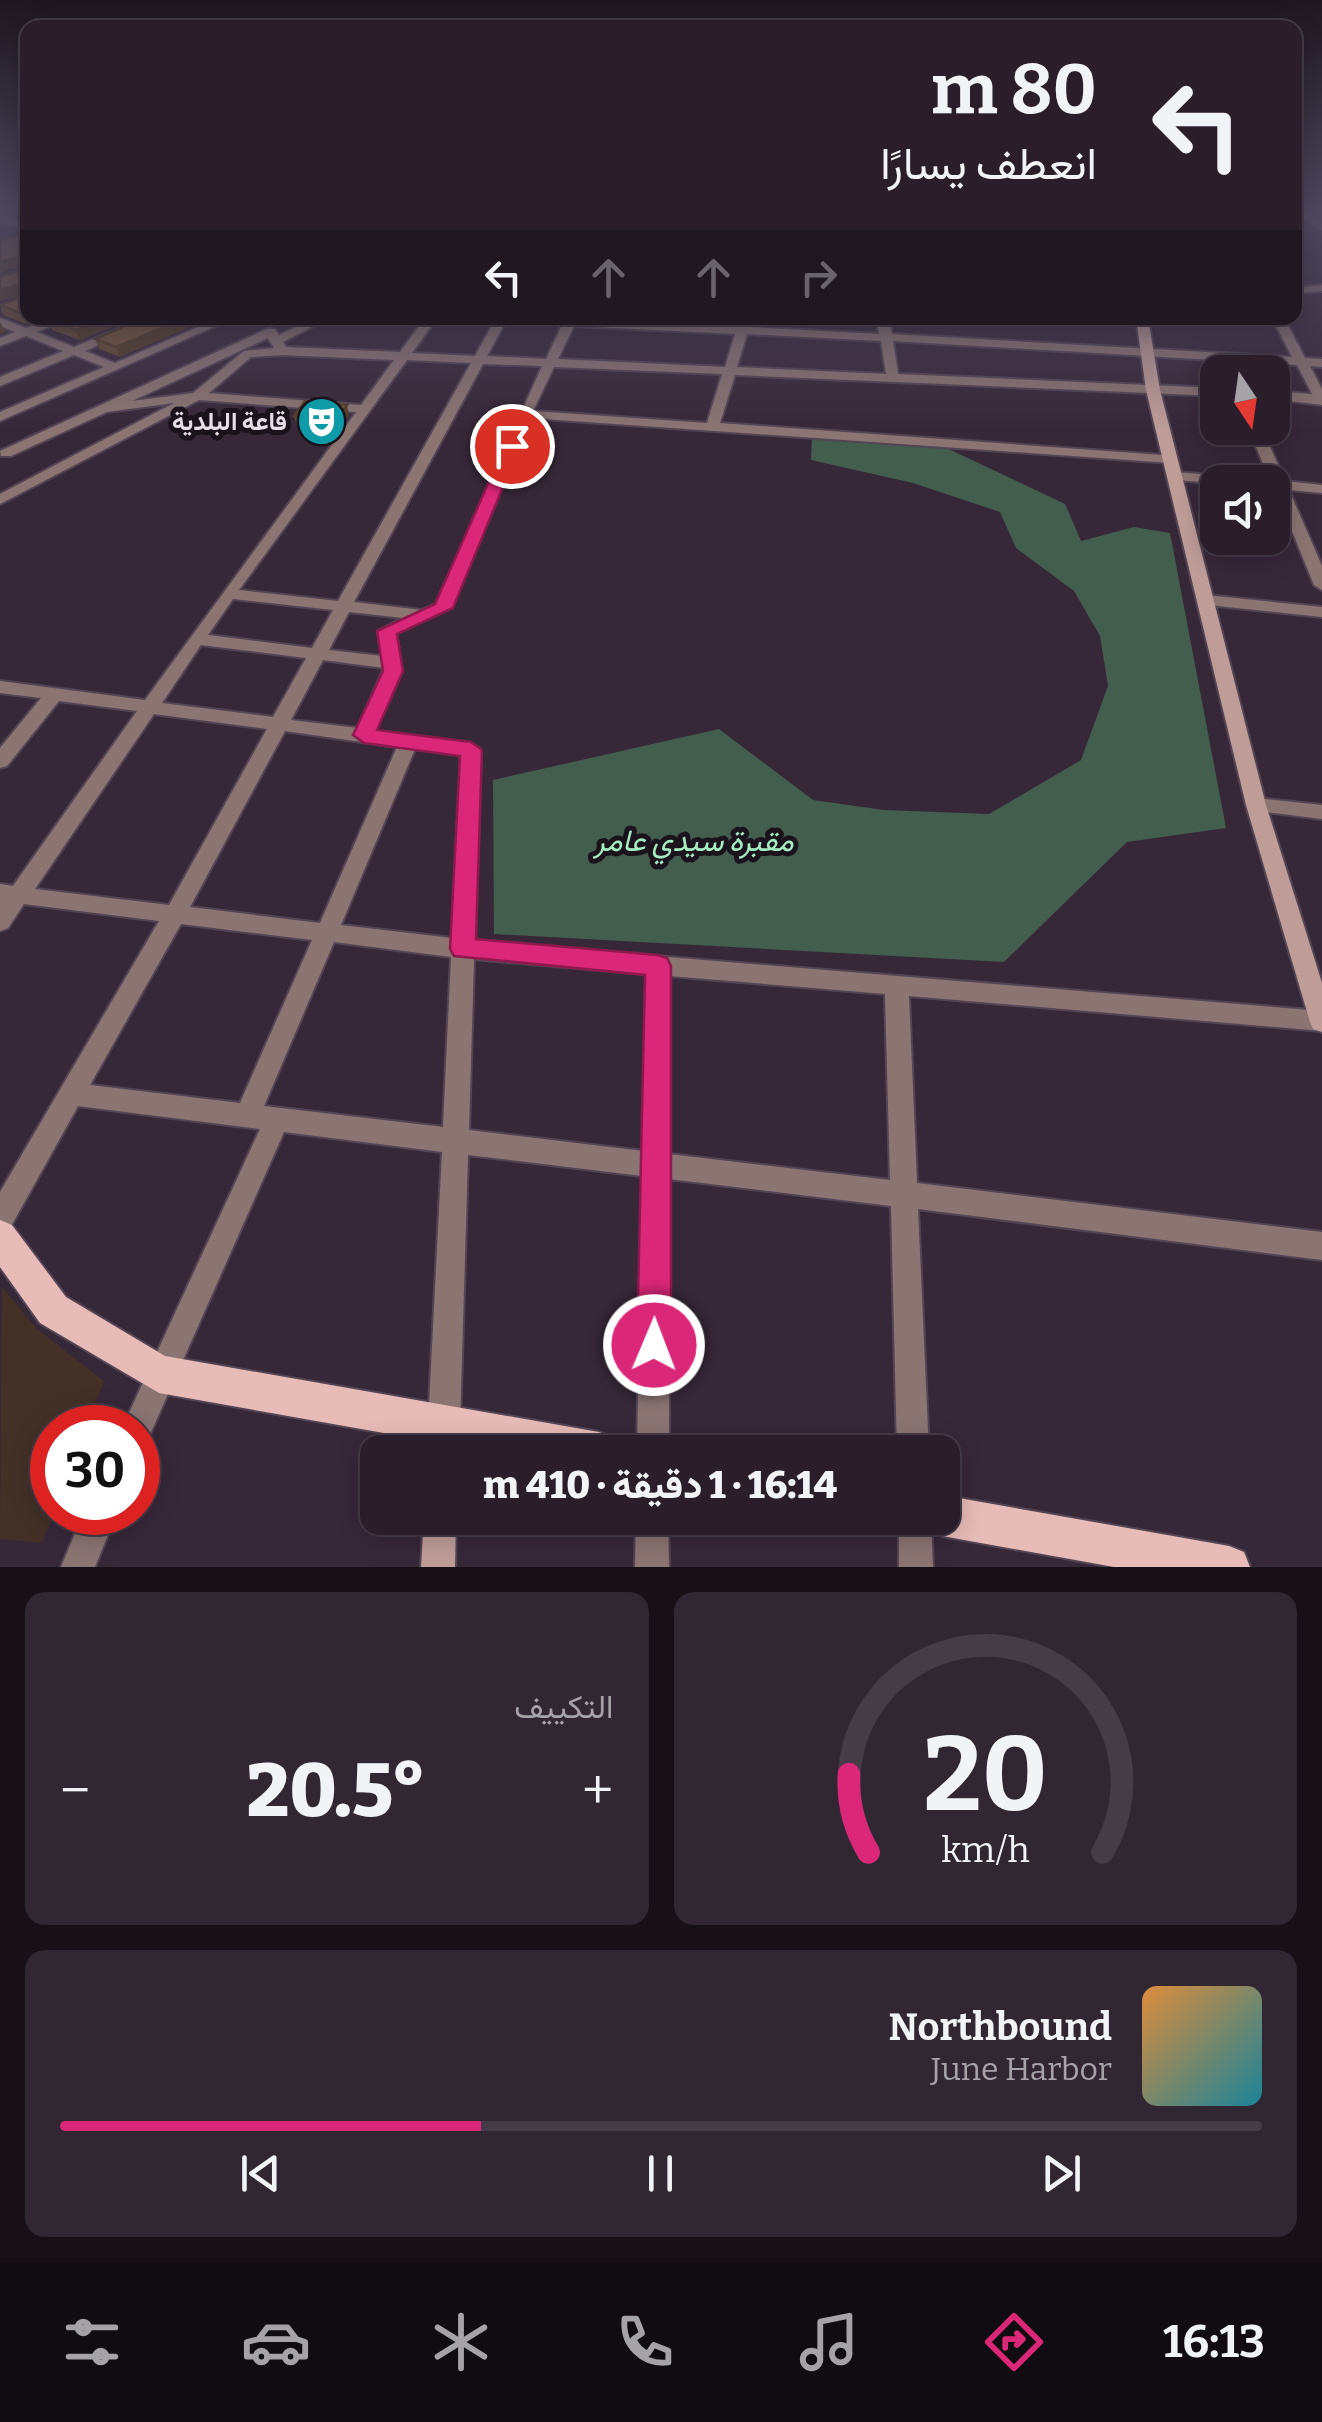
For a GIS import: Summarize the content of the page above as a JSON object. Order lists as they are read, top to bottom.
{
  "parks": ["مقبرة سيدي عامر"],
  "places": {
    "theatre": ["قاعة البلدية"]
  },
  "north": "bottom",
  "page": {
    "turn": ["80 m", "انعطف يسارًا"],
    "limit": "30",
    "trip": "16:14 · 1 دقيقة · 410 m",
    "tile": "التكييف",
    "heat": ["−", "20.5°", "+"],
    "song": ["Northbound", "June Harbor"],
    "tabs": "16:13",
    "gauge": ["20", "km/h"]
  }
}
